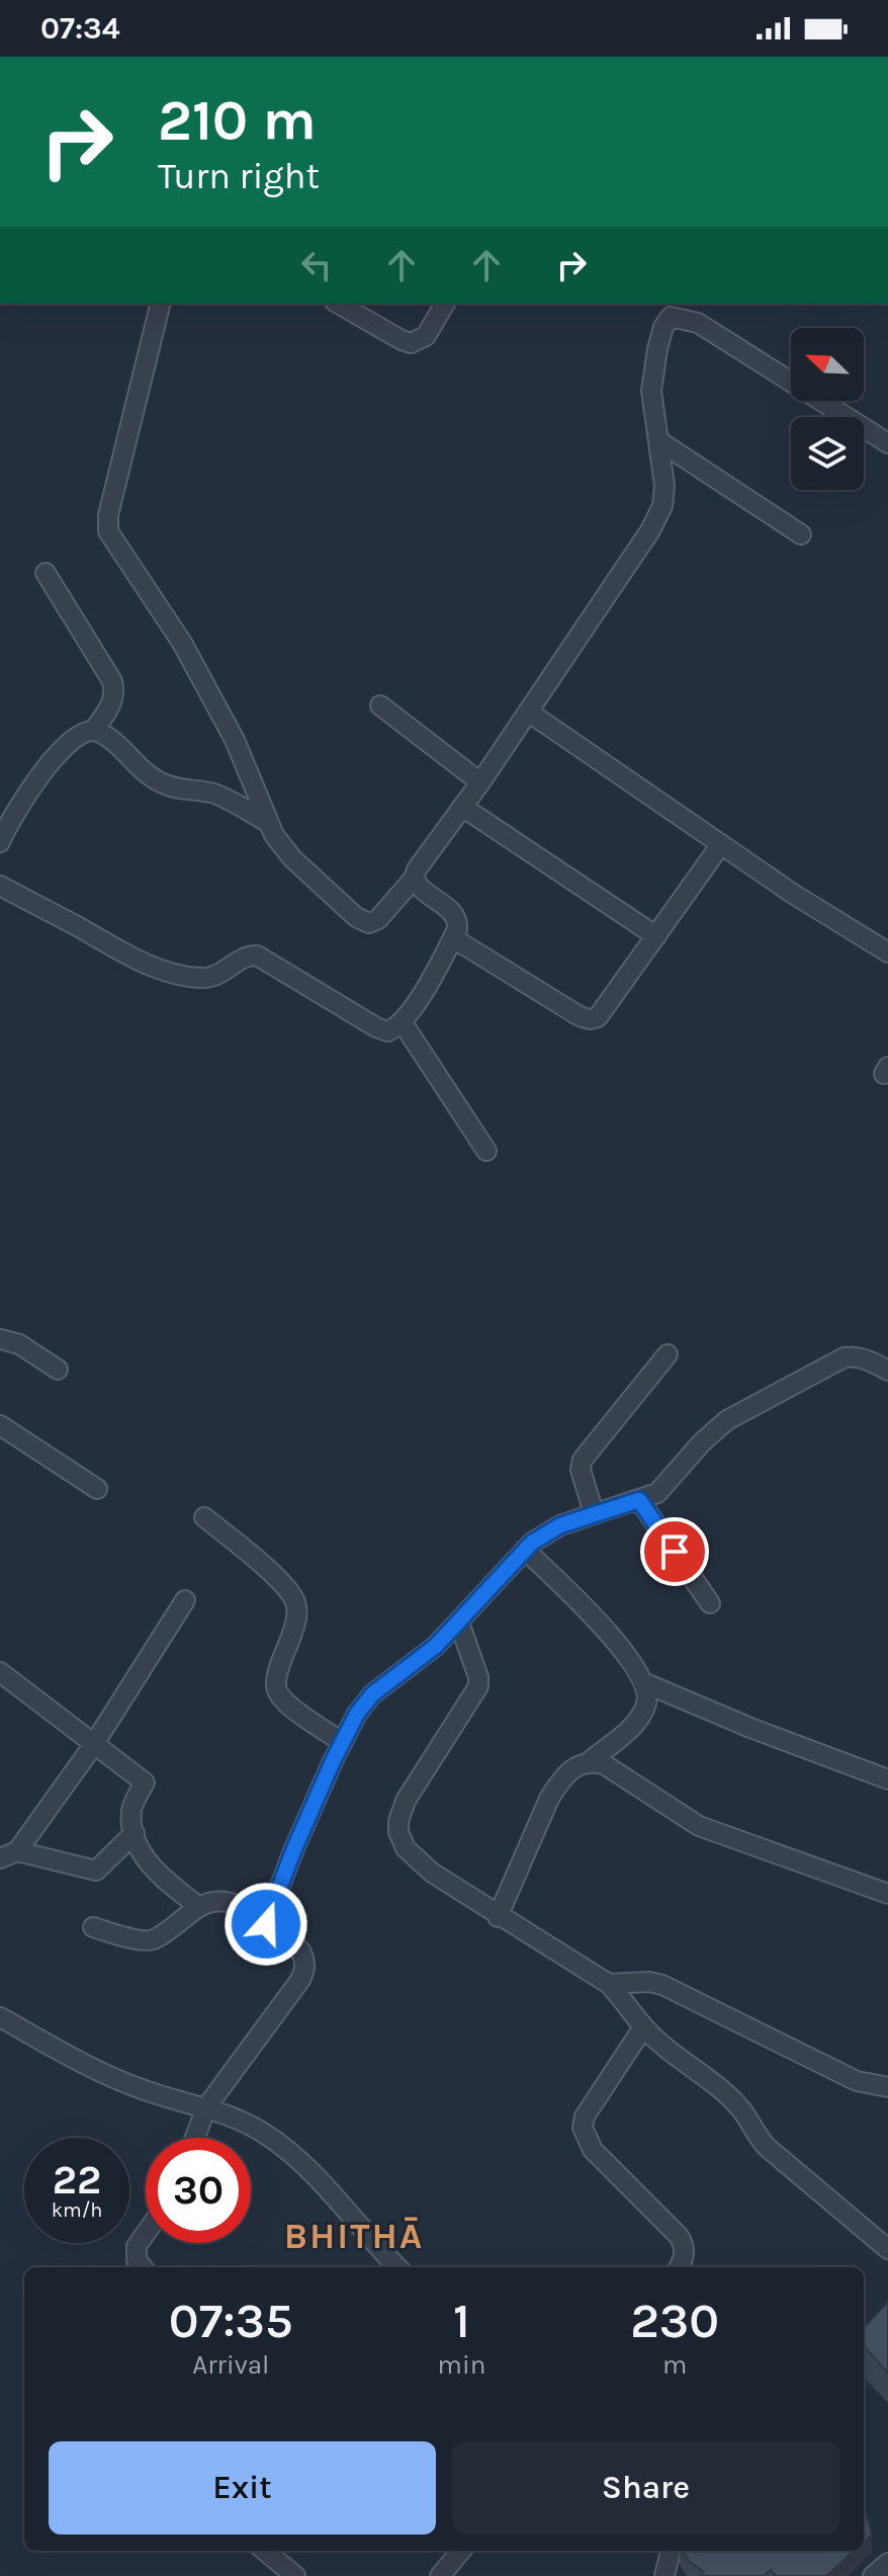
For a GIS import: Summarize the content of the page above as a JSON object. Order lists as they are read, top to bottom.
{
  "districts": ["BHITHĀ"],
  "north": "top left",
  "page": {
    "status": "07:34",
    "turn": ["210 m", "Turn right"],
    "speed": "22 km/h",
    "limit": "30",
    "eta": [
      "07:35",
      "Arrival",
      "1",
      "min",
      "230",
      "m"
    ],
    "buttons": ["Exit", "Share"]
  }
}
